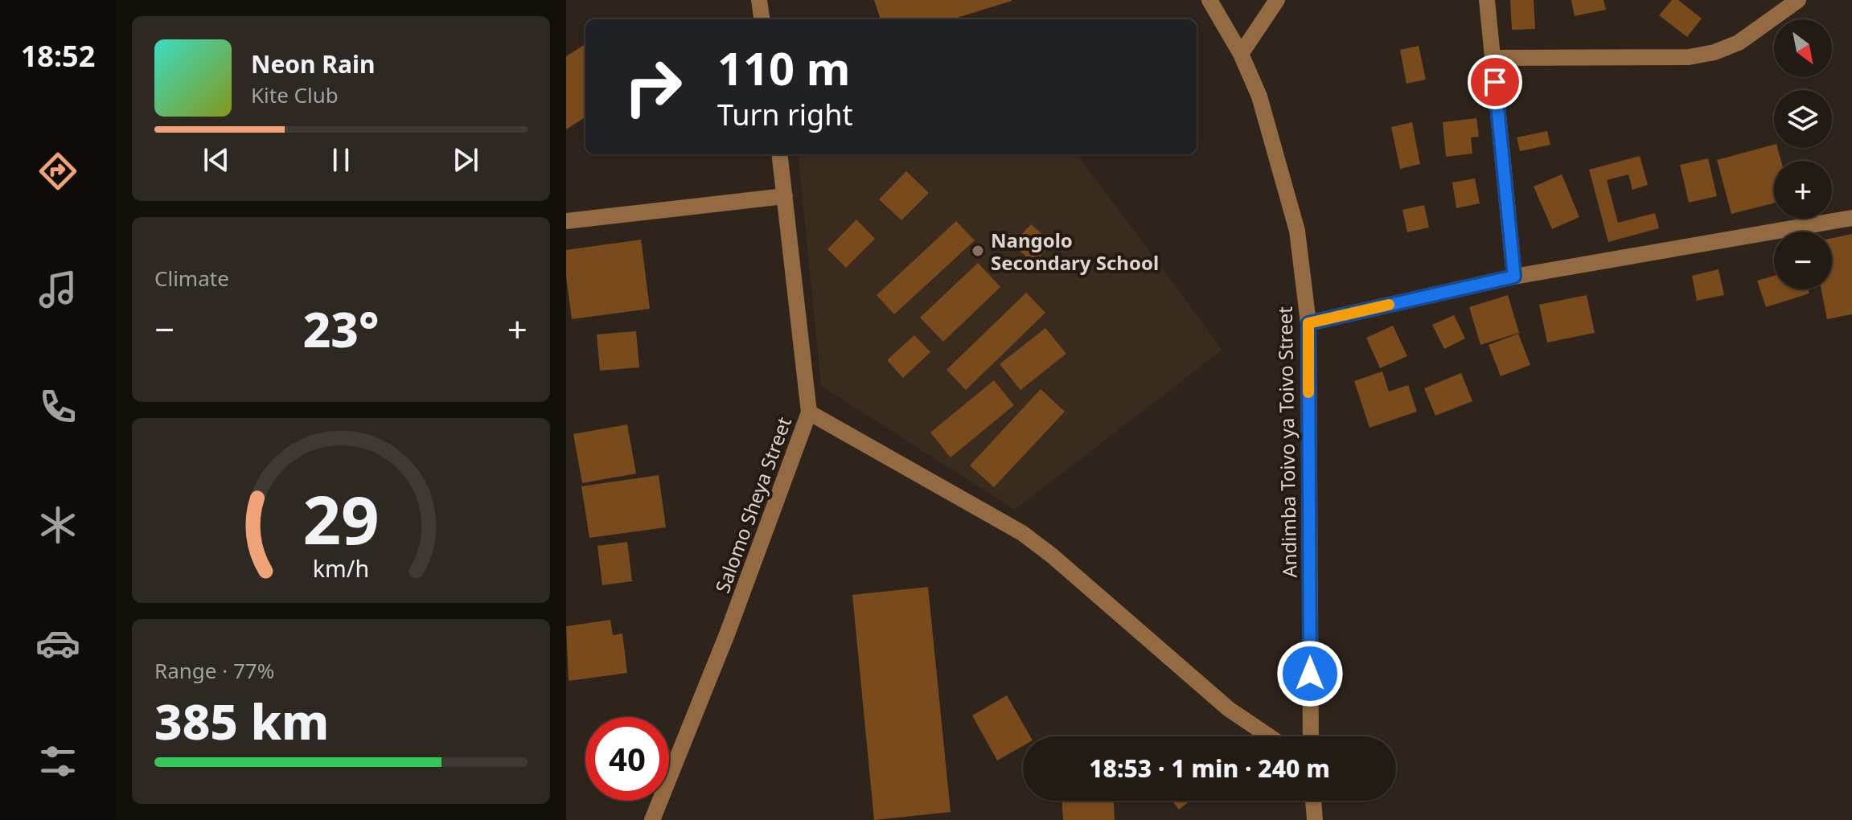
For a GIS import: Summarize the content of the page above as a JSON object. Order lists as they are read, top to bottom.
{
  "streets": {
    "street": ["Andimba Toivo ya Toivo Street", "Salomo Sheya Street"]
  },
  "places": ["Nangolo Secondary School"],
  "north": "bottom right",
  "page": {
    "tabs": "18:52",
    "map_buttons": ["+", "−"],
    "turn": ["110 m", "Turn right"],
    "song": ["Neon Rain", "Kite Club"],
    "tile": [
      "Climate",
      ["Range · 77%", "385 km"]
    ],
    "heat": ["−", "23°", "+"],
    "limit": "40",
    "trip": "18:53 · 1 min · 240 m",
    "gauge": ["29", "km/h"]
  }
}
